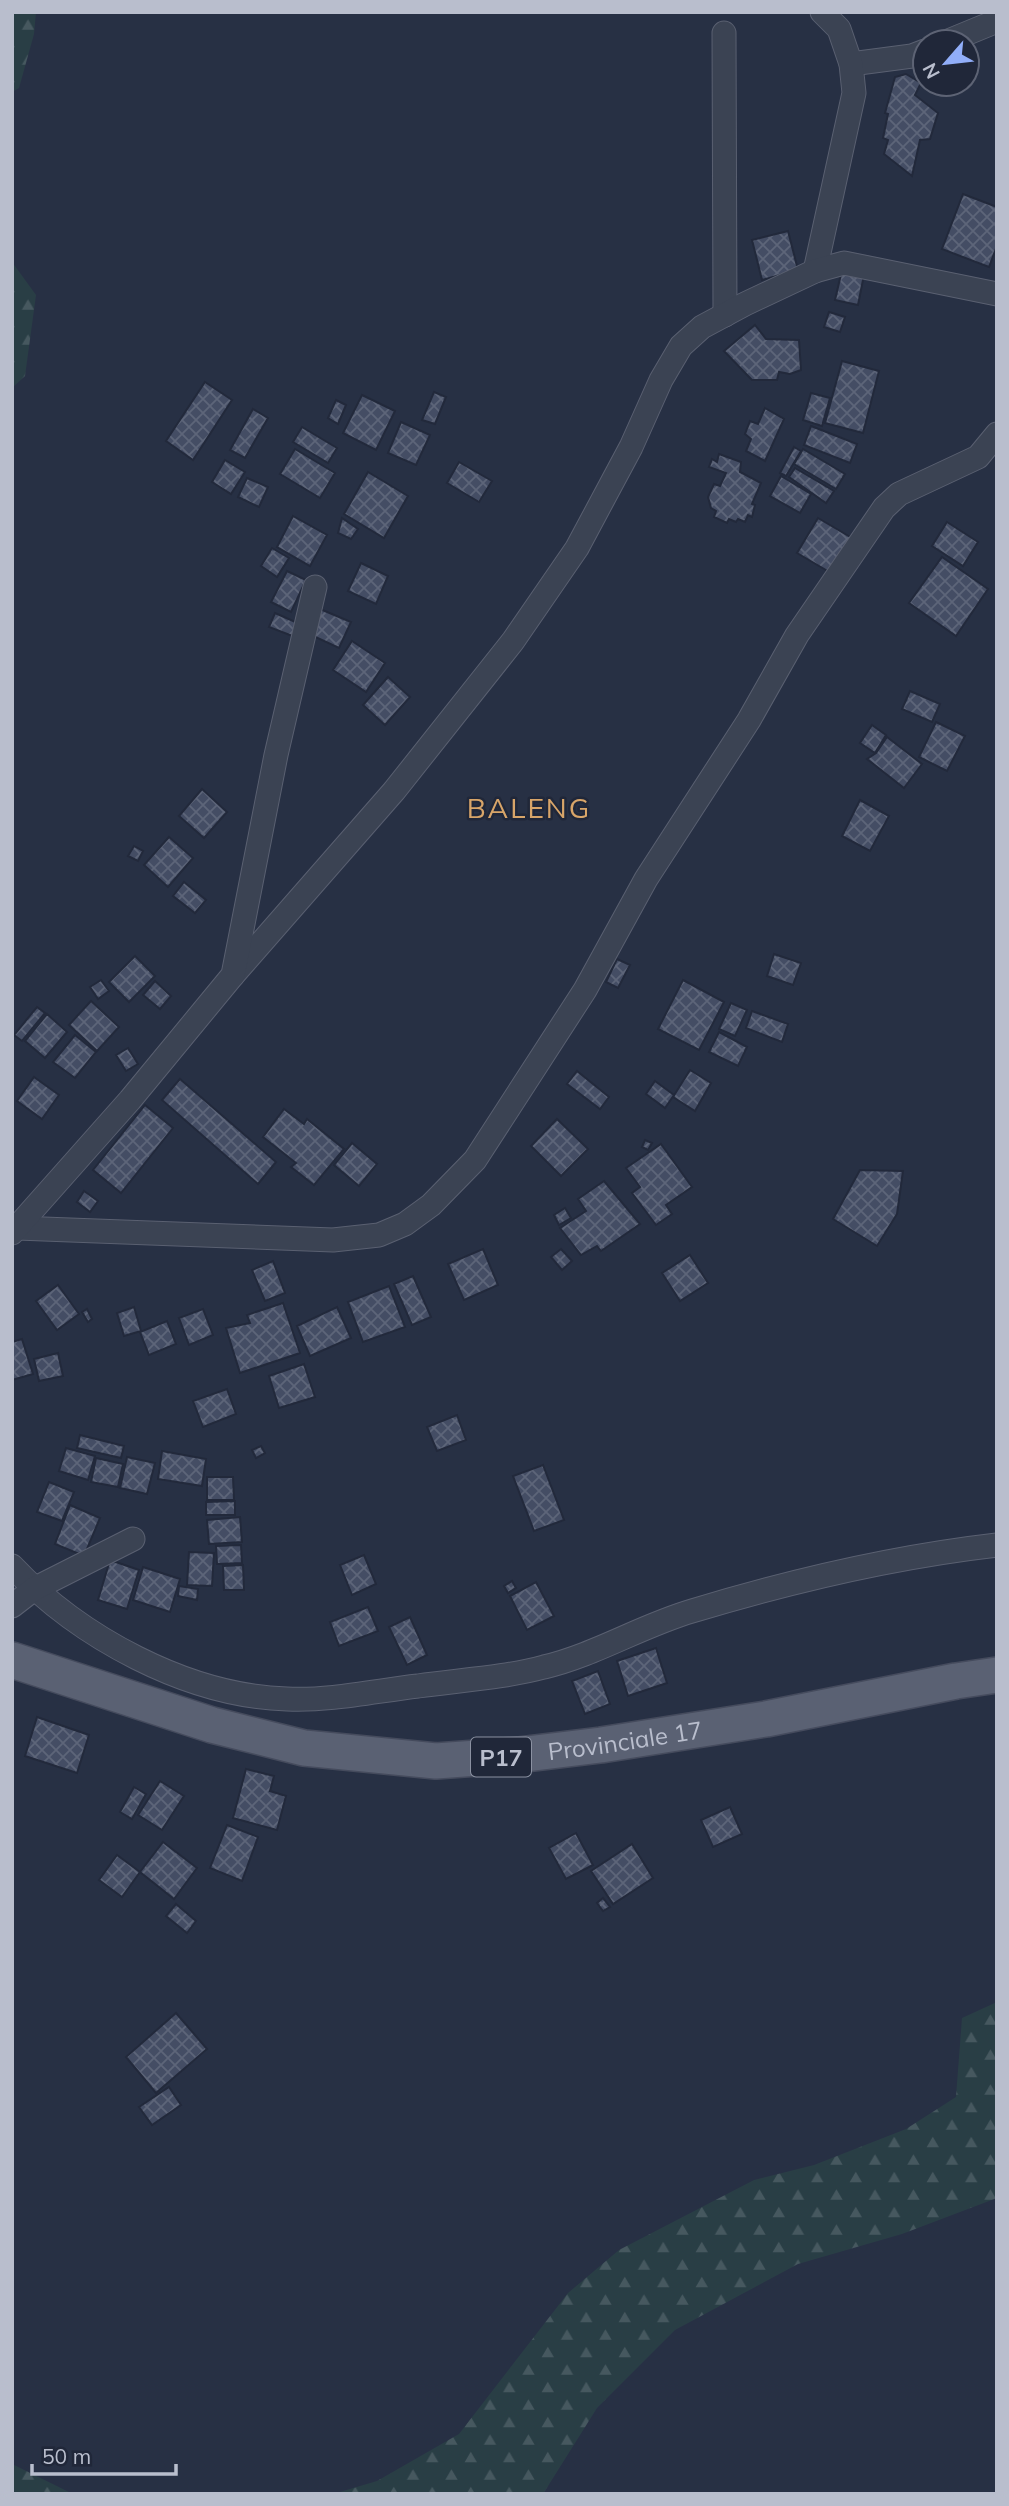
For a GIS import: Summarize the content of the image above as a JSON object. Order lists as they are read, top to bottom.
{
  "streets": {
    "main road": ["Provinciale 17", "P17"]
  },
  "districts": ["BALENG"],
  "scale_bar": "50 m",
  "north": "bottom left"
}
